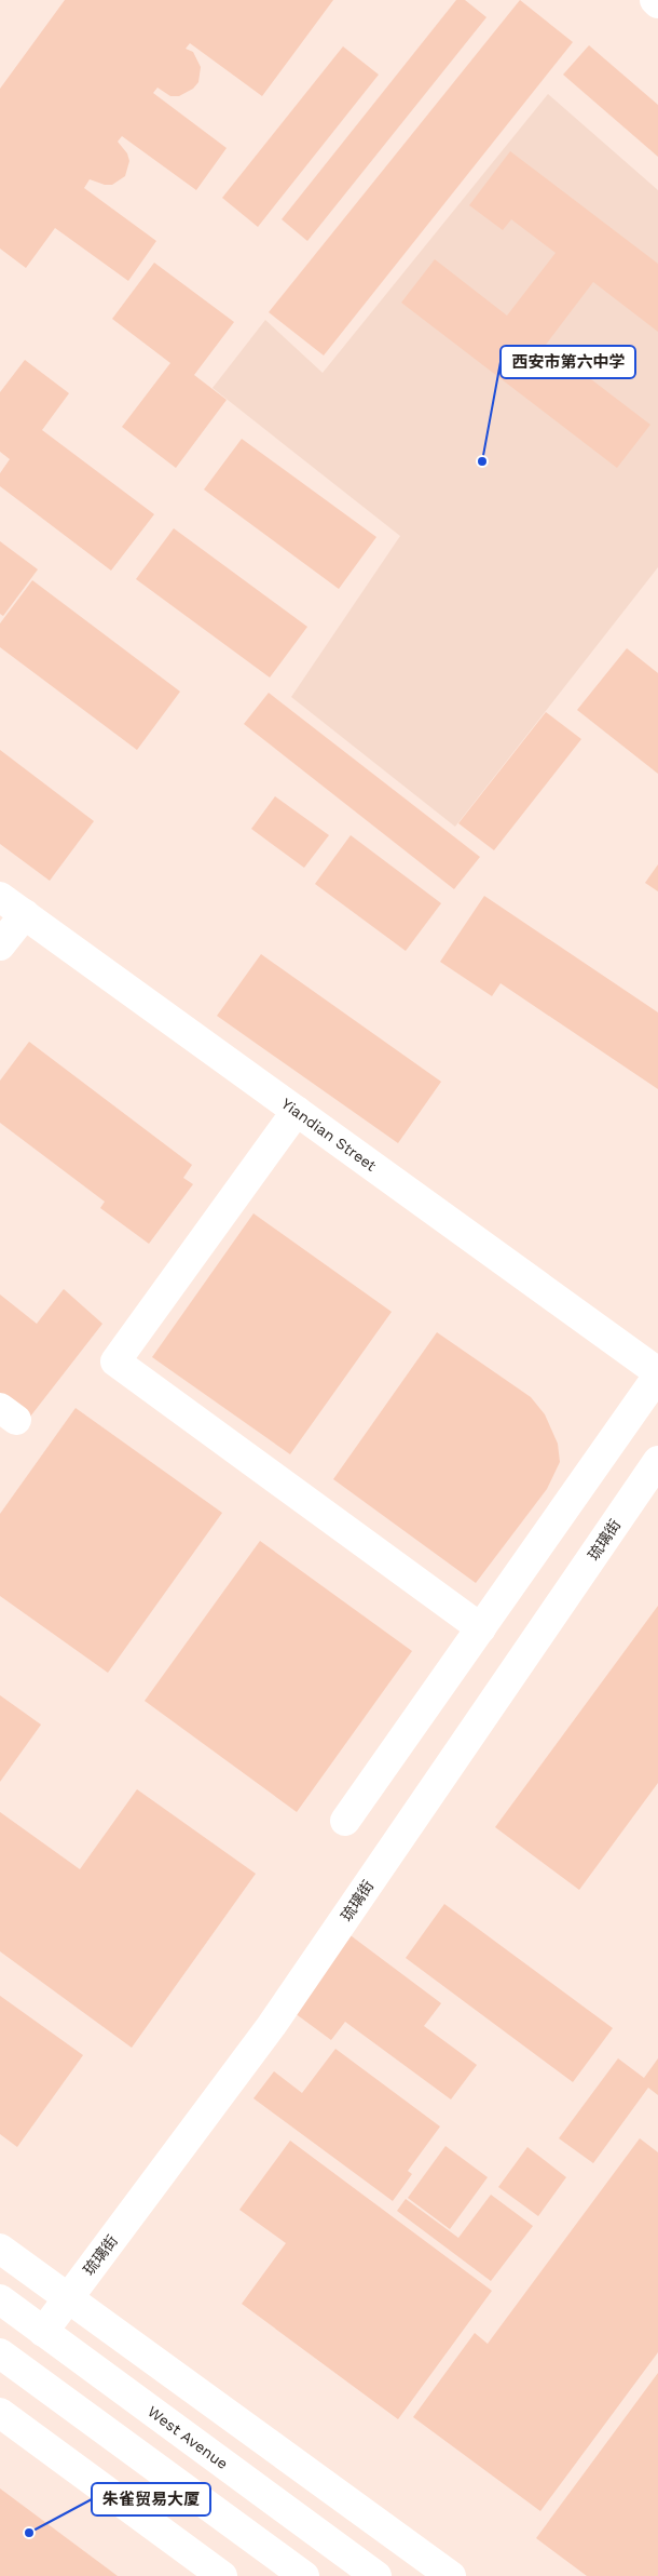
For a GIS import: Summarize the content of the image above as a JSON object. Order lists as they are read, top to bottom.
{
  "streets": {
    "street": ["Yiandian Street", "琉璃街", "West Avenue"]
  },
  "crossings": [
    ["琉璃街", "West Avenue"]
  ],
  "places": ["西安市第六中学", "朱雀贸易大厦"]
}
